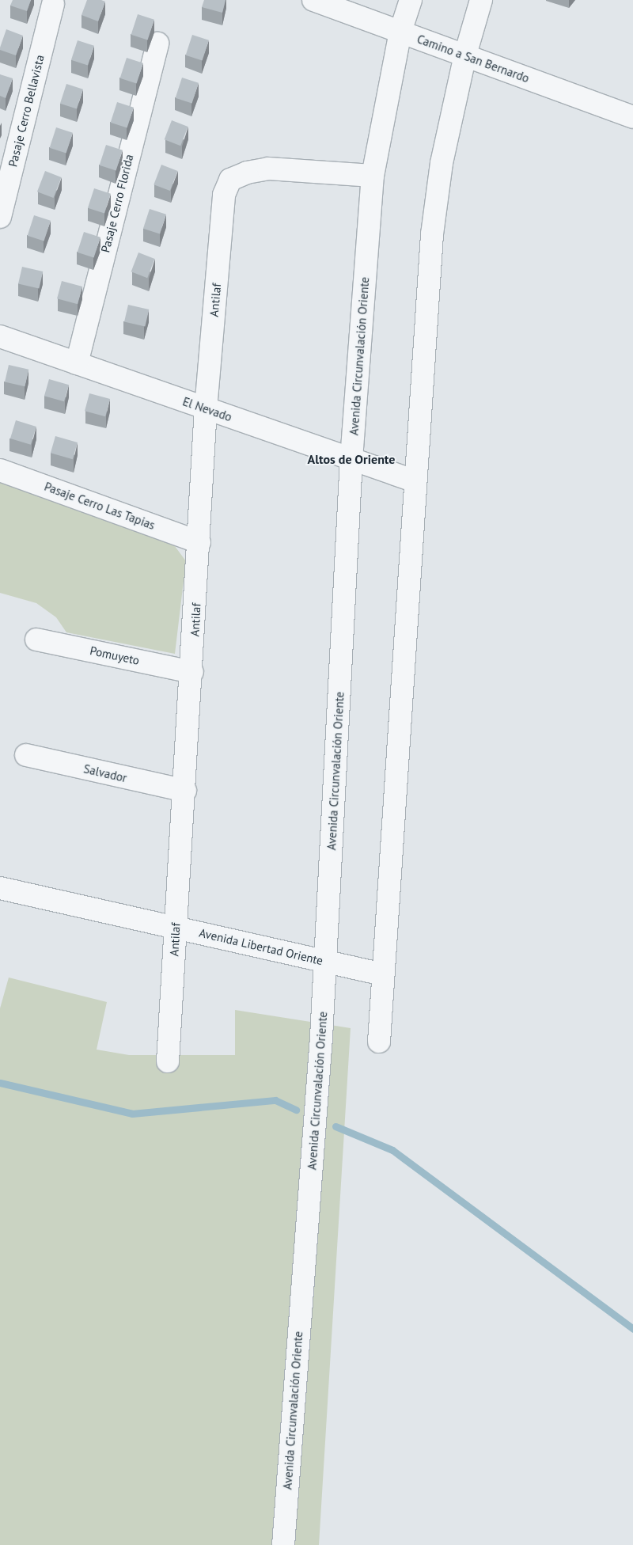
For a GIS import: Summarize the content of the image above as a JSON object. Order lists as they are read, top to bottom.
{
  "streets": {
    "street": [
      "Camino a San Bernardo",
      "Pasaje Cerro Bellavista",
      "Pasaje Cerro Florida",
      "Antilaf",
      "Avenida Circunvalación Oriente",
      "El Nevado",
      "Pasaje Cerro Las Tapias",
      "Pomuyeto",
      "Salvador",
      "Avenida Libertad Oriente"
    ]
  },
  "crossings": [
    ["Camino a San Bernardo", "Avenida Circunvalación Oriente"],
    ["Pasaje Cerro Florida", "El Nevado"],
    ["Antilaf", "Avenida Circunvalación Oriente"],
    ["Antilaf", "El Nevado"],
    ["Antilaf", "Pasaje Cerro Las Tapias"],
    ["Antilaf", "Pomuyeto"],
    ["Antilaf", "Salvador"],
    ["Antilaf", "Avenida Libertad Oriente"],
    ["Avenida Circunvalación Oriente", "El Nevado"],
    ["Avenida Circunvalación Oriente", "Avenida Libertad Oriente"]
  ],
  "districts": ["Altos de Oriente"]
}
